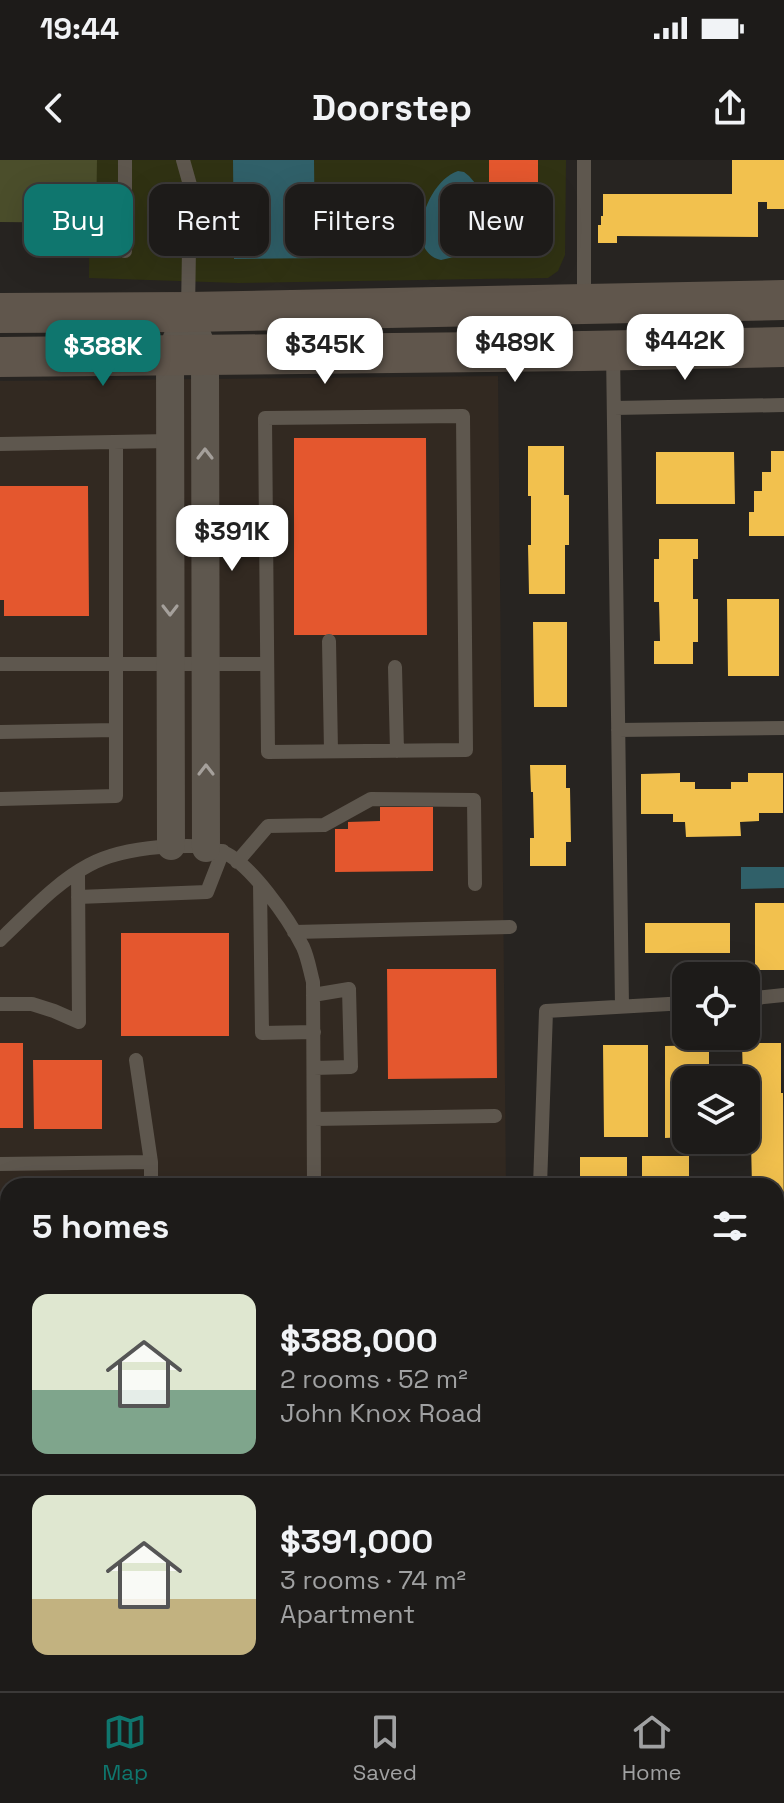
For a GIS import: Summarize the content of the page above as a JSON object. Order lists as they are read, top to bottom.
{
  "page": {
    "status": "19:44",
    "header": "Doorstep",
    "chip": [
      "Buy",
      "Rent",
      "Filters",
      "New"
    ],
    "price": [
      "$442K",
      "$489K",
      "$345K",
      "$388K",
      "$391K"
    ],
    "heading": "5 homes",
    "list": [
      {
        "name": "$388,000",
        "note": "2 rooms · 52 m² · John Knox Road"
      },
      {
        "name": "$391,000",
        "note": "3 rooms · 74 m² · Apartment"
      }
    ],
    "tabs": ["Map", "Saved", "Home"]
  }
}
